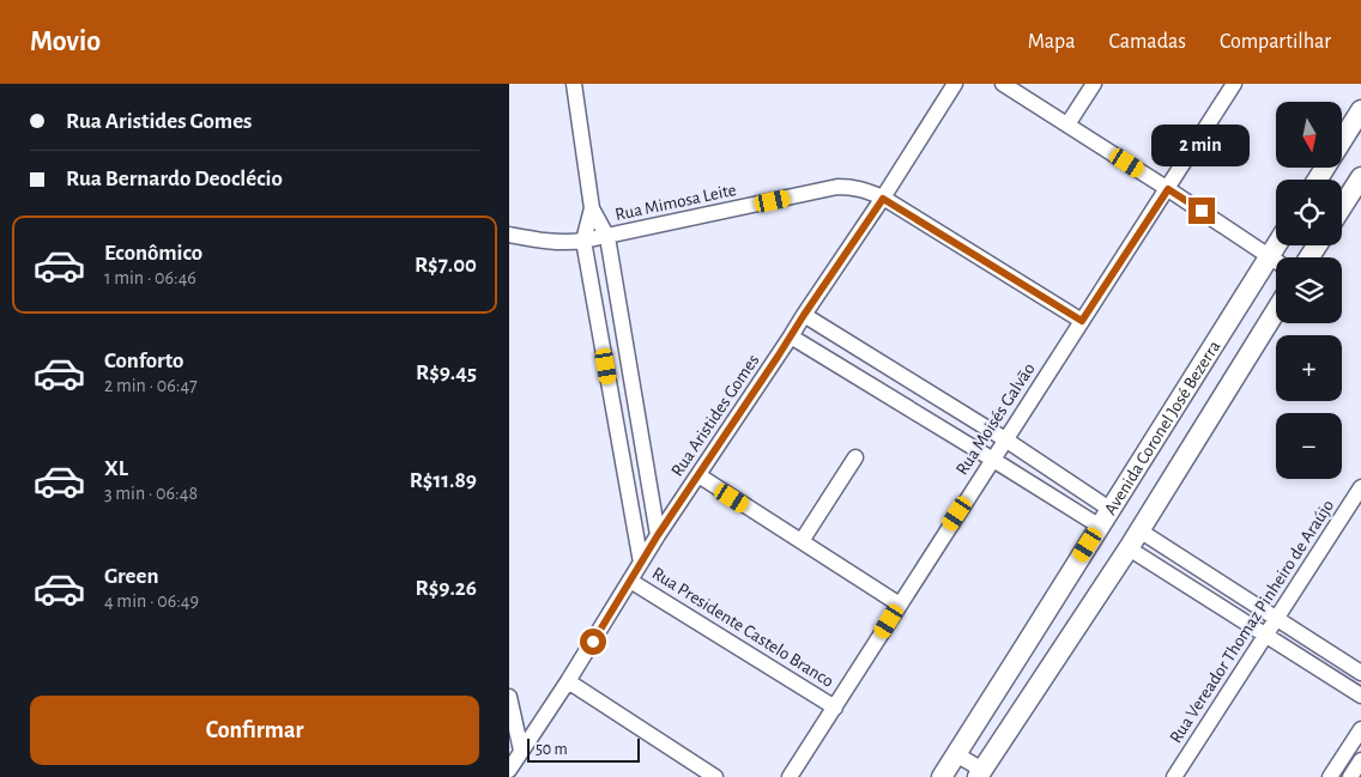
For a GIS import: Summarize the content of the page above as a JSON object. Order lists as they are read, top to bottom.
{
  "streets": {
    "street": [
      "Rua Mimosa Leite",
      "Rua Aristides Gomes",
      "Rua Moisés Galvão",
      "Avenida Coronel José Bezerra",
      "Rua Vereador Thomaz Pinheiro de Araújo",
      "Rua Presidente Castelo Branco"
    ]
  },
  "crossings": [
    ["Rua Mimosa Leite", "Rua Aristides Gomes"],
    ["Rua Mimosa Leite", "Rua Moisés Galvão"],
    ["Rua Aristides Gomes", "Rua Presidente Castelo Branco"],
    ["Rua Moisés Galvão", "Rua Presidente Castelo Branco"]
  ],
  "scale_bar": "50 m",
  "north": "bottom",
  "page": {
    "header": "Movio",
    "nav": ["Mapa", "Camadas", "Compartilhar"],
    "banner": ["Rua Aristides Gomes", "Rua Bernardo Deoclécio"],
    "map_buttons": ["+", "−"],
    "bubble": "2 min",
    "list": [
      {
        "name": "Econômico",
        "note": "1 min · 06:46",
        "value": "R$7.00"
      },
      {
        "name": "Conforto",
        "note": "2 min · 06:47",
        "value": "R$9.45"
      },
      {
        "name": "XL",
        "note": "3 min · 06:48",
        "value": "R$11.89"
      },
      {
        "name": "Green",
        "note": "4 min · 06:49",
        "value": "R$9.26"
      }
    ],
    "buttons": "Confirmar",
    "scale": "50 m"
  }
}
